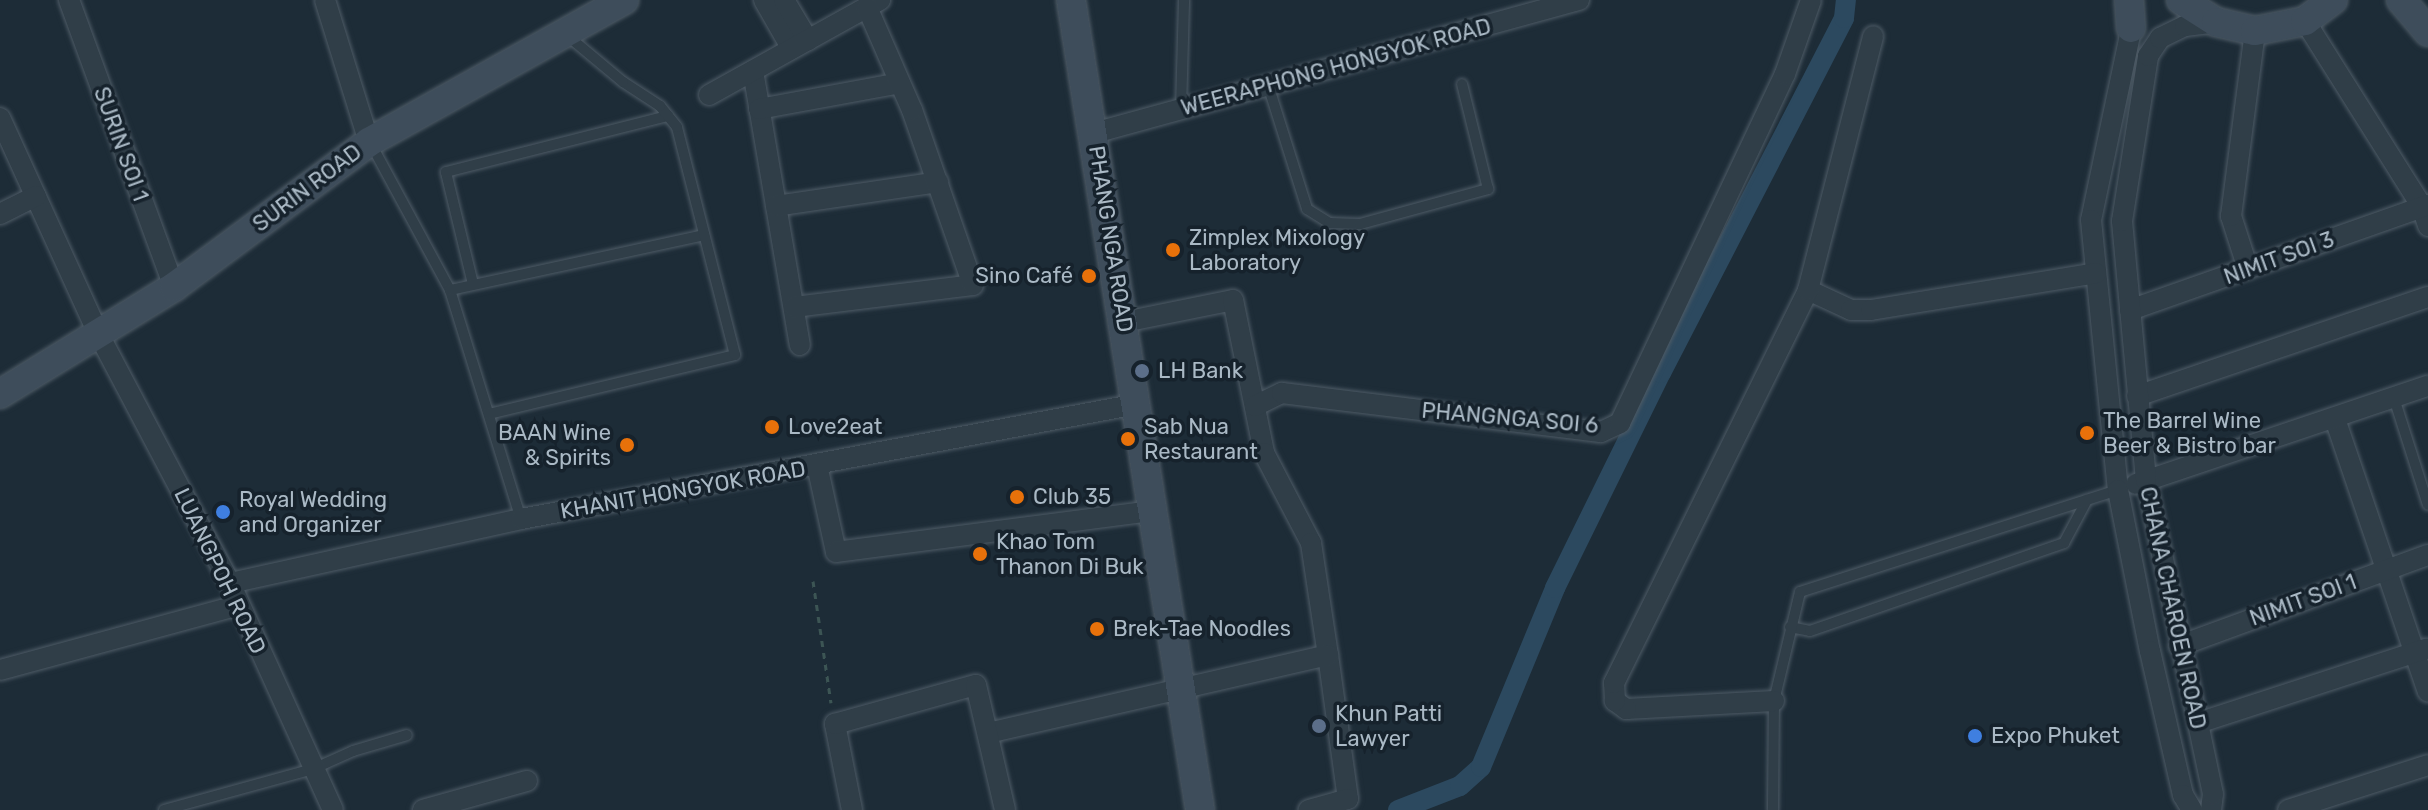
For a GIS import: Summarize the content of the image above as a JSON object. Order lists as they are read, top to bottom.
{
  "streets": {
    "street": [
      "WEERAPHONG HONGYOK ROAD",
      "SURIN SOI 1",
      "SURIN ROAD",
      "PHANG NGA ROAD",
      "NIMIT SOI 3",
      "PHANGNGA SOI 6",
      "KHANIT HONGYOK ROAD",
      "LUANGPOH ROAD",
      "NIMIT SOI 1",
      "CHANA CHAROEN ROAD"
    ]
  },
  "crossings": [
    ["WEERAPHONG HONGYOK ROAD", "PHANG NGA ROAD"],
    ["SURIN SOI 1", "SURIN ROAD"],
    ["SURIN ROAD", "LUANGPOH ROAD"],
    ["PHANG NGA ROAD", "KHANIT HONGYOK ROAD"],
    ["NIMIT SOI 3", "CHANA CHAROEN ROAD"],
    ["KHANIT HONGYOK ROAD", "LUANGPOH ROAD"],
    ["NIMIT SOI 1", "CHANA CHAROEN ROAD"]
  ],
  "places": [
    "Zimplex Mixology Laboratory",
    "Sino Café",
    "LH Bank",
    "Love2eat",
    "The Barrel Wine Beer & Bistro bar",
    "Sab Nua Restaurant",
    "BAAN Wine & Spirits",
    "Club 35",
    "Royal Wedding and Organizer",
    "Khao Tom Thanon Di Buk",
    "Brek-Tae Noodles",
    "Khun Patti Lawyer",
    "Expo Phuket"
  ]
}
